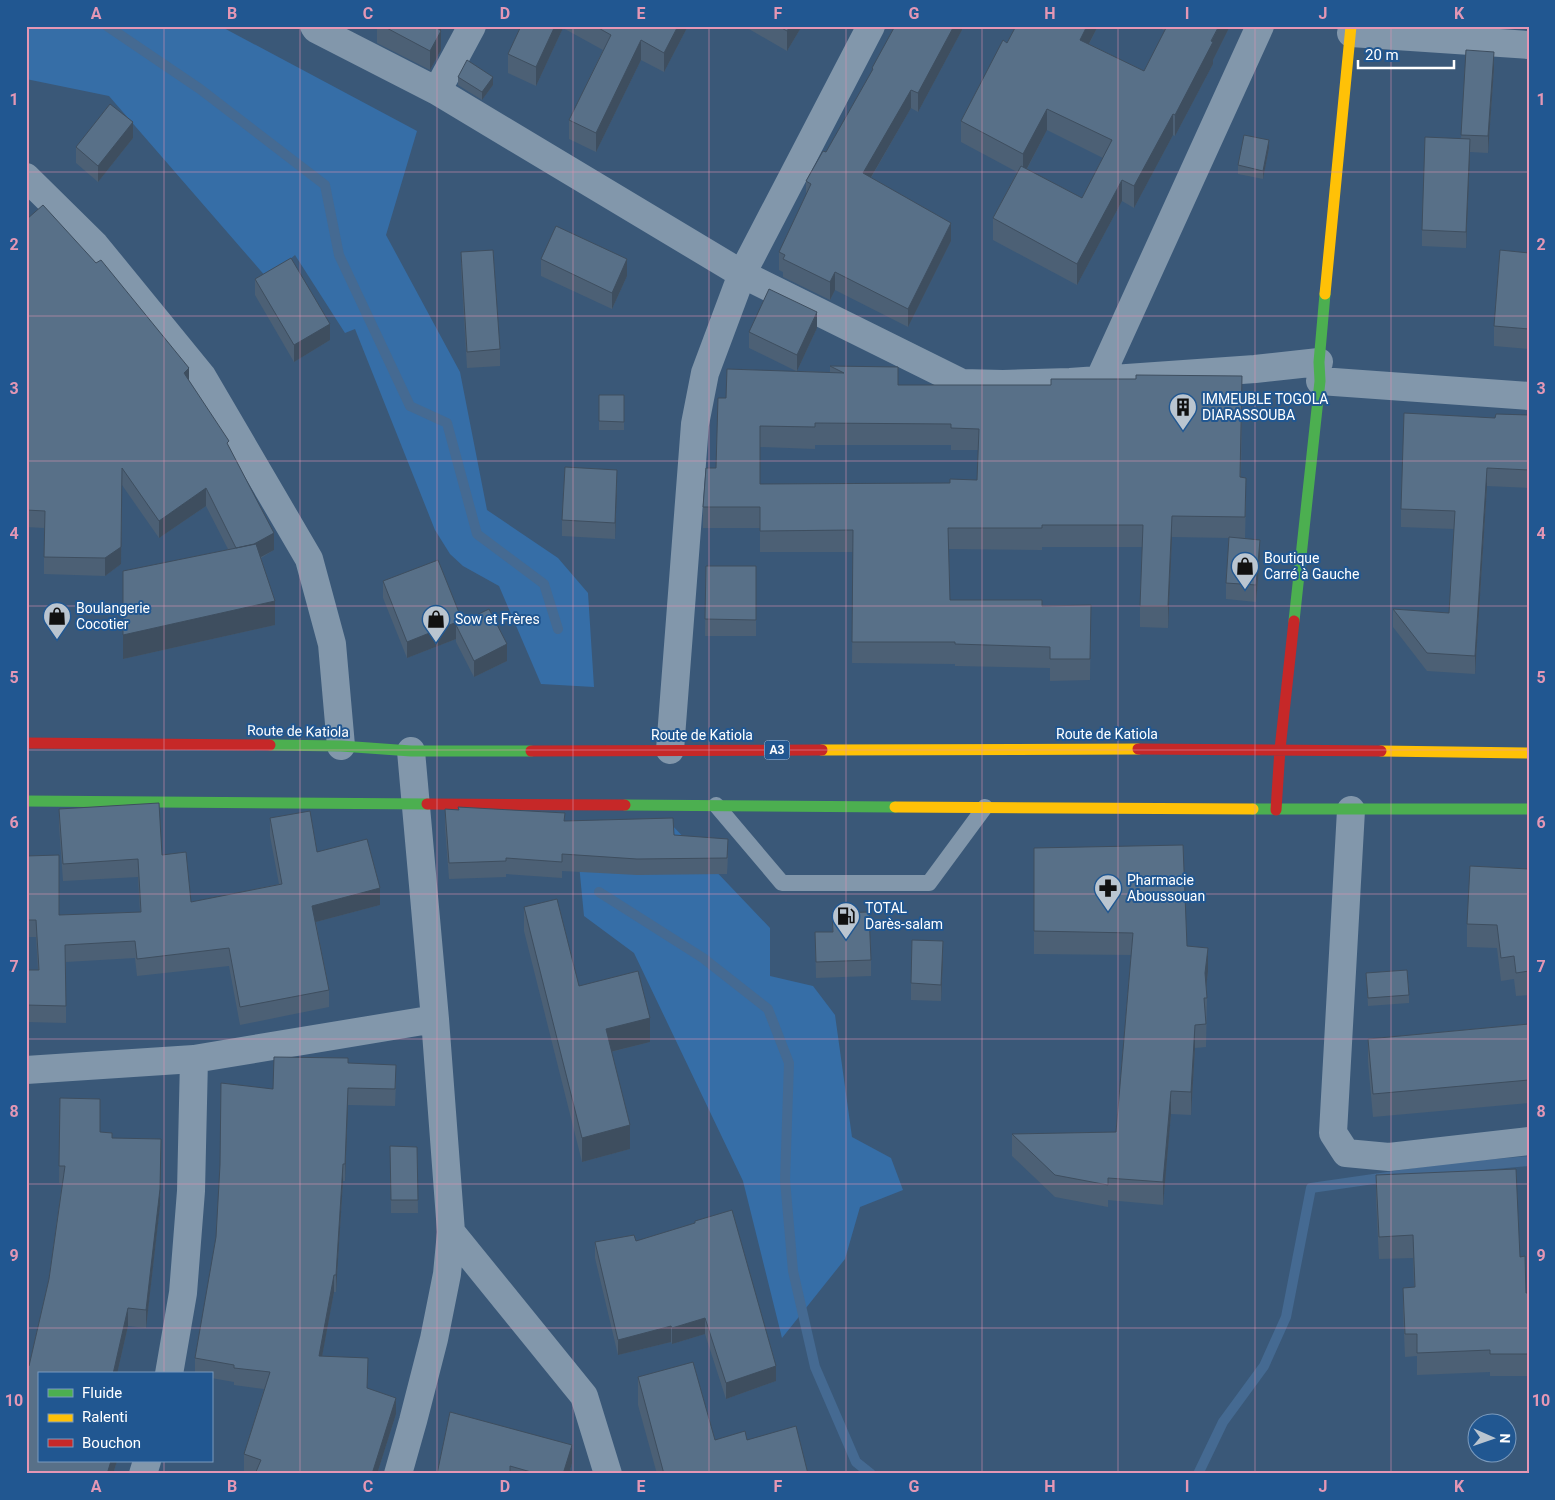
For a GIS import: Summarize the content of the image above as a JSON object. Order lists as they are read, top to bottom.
{
  "streets": {
    "main road": ["Route de Katiola", "A3"]
  },
  "places": {
    "building": ["IMMEUBLE TOGOLA DIARASSOUBA"],
    "shop": ["Boutique Carré à Gauche", "Boulangerie Cocotier", "Sow et Frères"],
    "pharmacy": ["Pharmacie Aboussouan"],
    "fuel station": ["TOTAL Darès-salam"]
  },
  "legend": ["Fluide", "Ralenti", "Bouchon"],
  "scale_bar": "20 m",
  "north": "right",
  "grid": {
    "columns": [
      "A",
      "B",
      "C",
      "D",
      "E",
      "F",
      "G",
      "H",
      "I",
      "J",
      "K"
    ],
    "rows": [
      "1",
      "2",
      "3",
      "4",
      "5",
      "6",
      "7",
      "8",
      "9",
      "10"
    ]
  }
}
